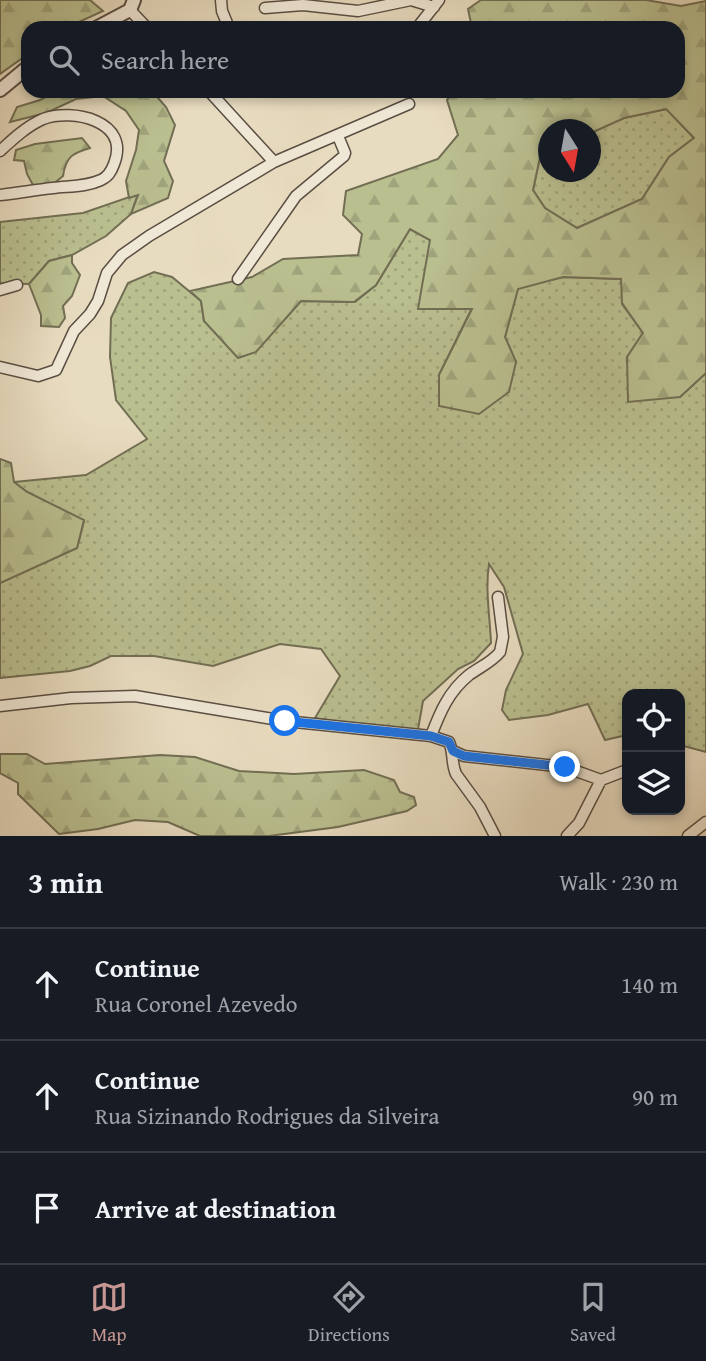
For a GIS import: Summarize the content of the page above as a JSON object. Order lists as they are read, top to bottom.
{
  "north": "bottom",
  "page": {
    "search": "Search here",
    "heading": ["3 min", "Walk · 230 m"],
    "list": [
      ["Continue", "Rua Coronel Azevedo", "140 m"],
      ["Continue", "Rua Sizinando Rodrigues da Silveira", "90 m"],
      "Arrive at destination"
    ],
    "nav": ["Map", "Directions", "Saved"]
  }
}
